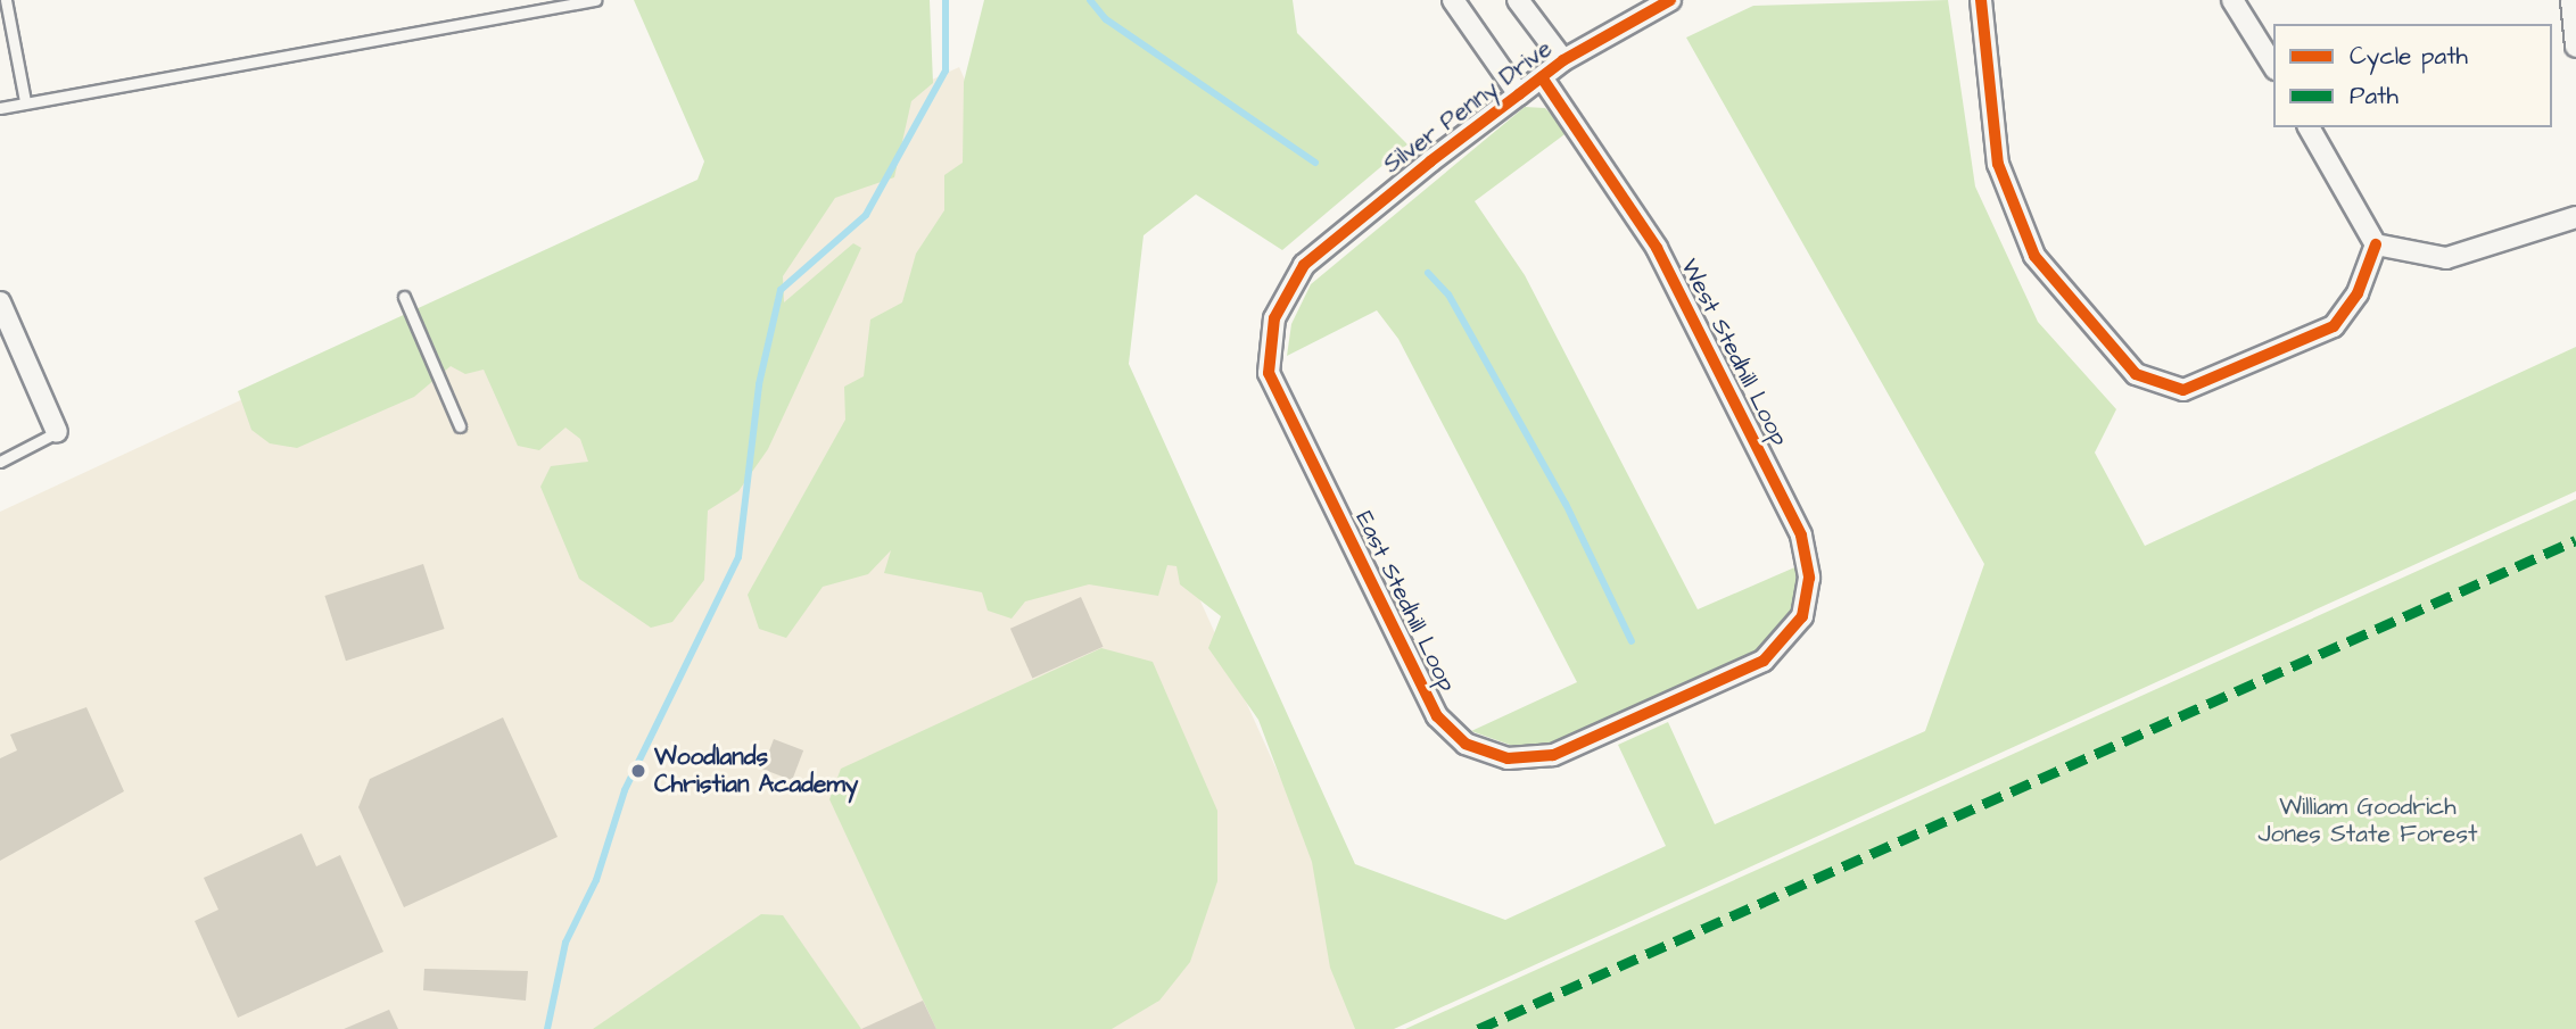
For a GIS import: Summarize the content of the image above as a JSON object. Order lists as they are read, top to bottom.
{
  "streets": {
    "street": ["Silver Penny Drive", "West Stedhill Loop", "East Stedhill Loop"]
  },
  "crossings": [
    ["Silver Penny Drive", "West Stedhill Loop"],
    ["Silver Penny Drive", "East Stedhill Loop"],
    ["West Stedhill Loop", "East Stedhill Loop"]
  ],
  "parks": ["William Goodrich Jones State Forest"],
  "places": ["Woodlands Christian Academy"],
  "legend": ["Cycle path", "Path"]
}
